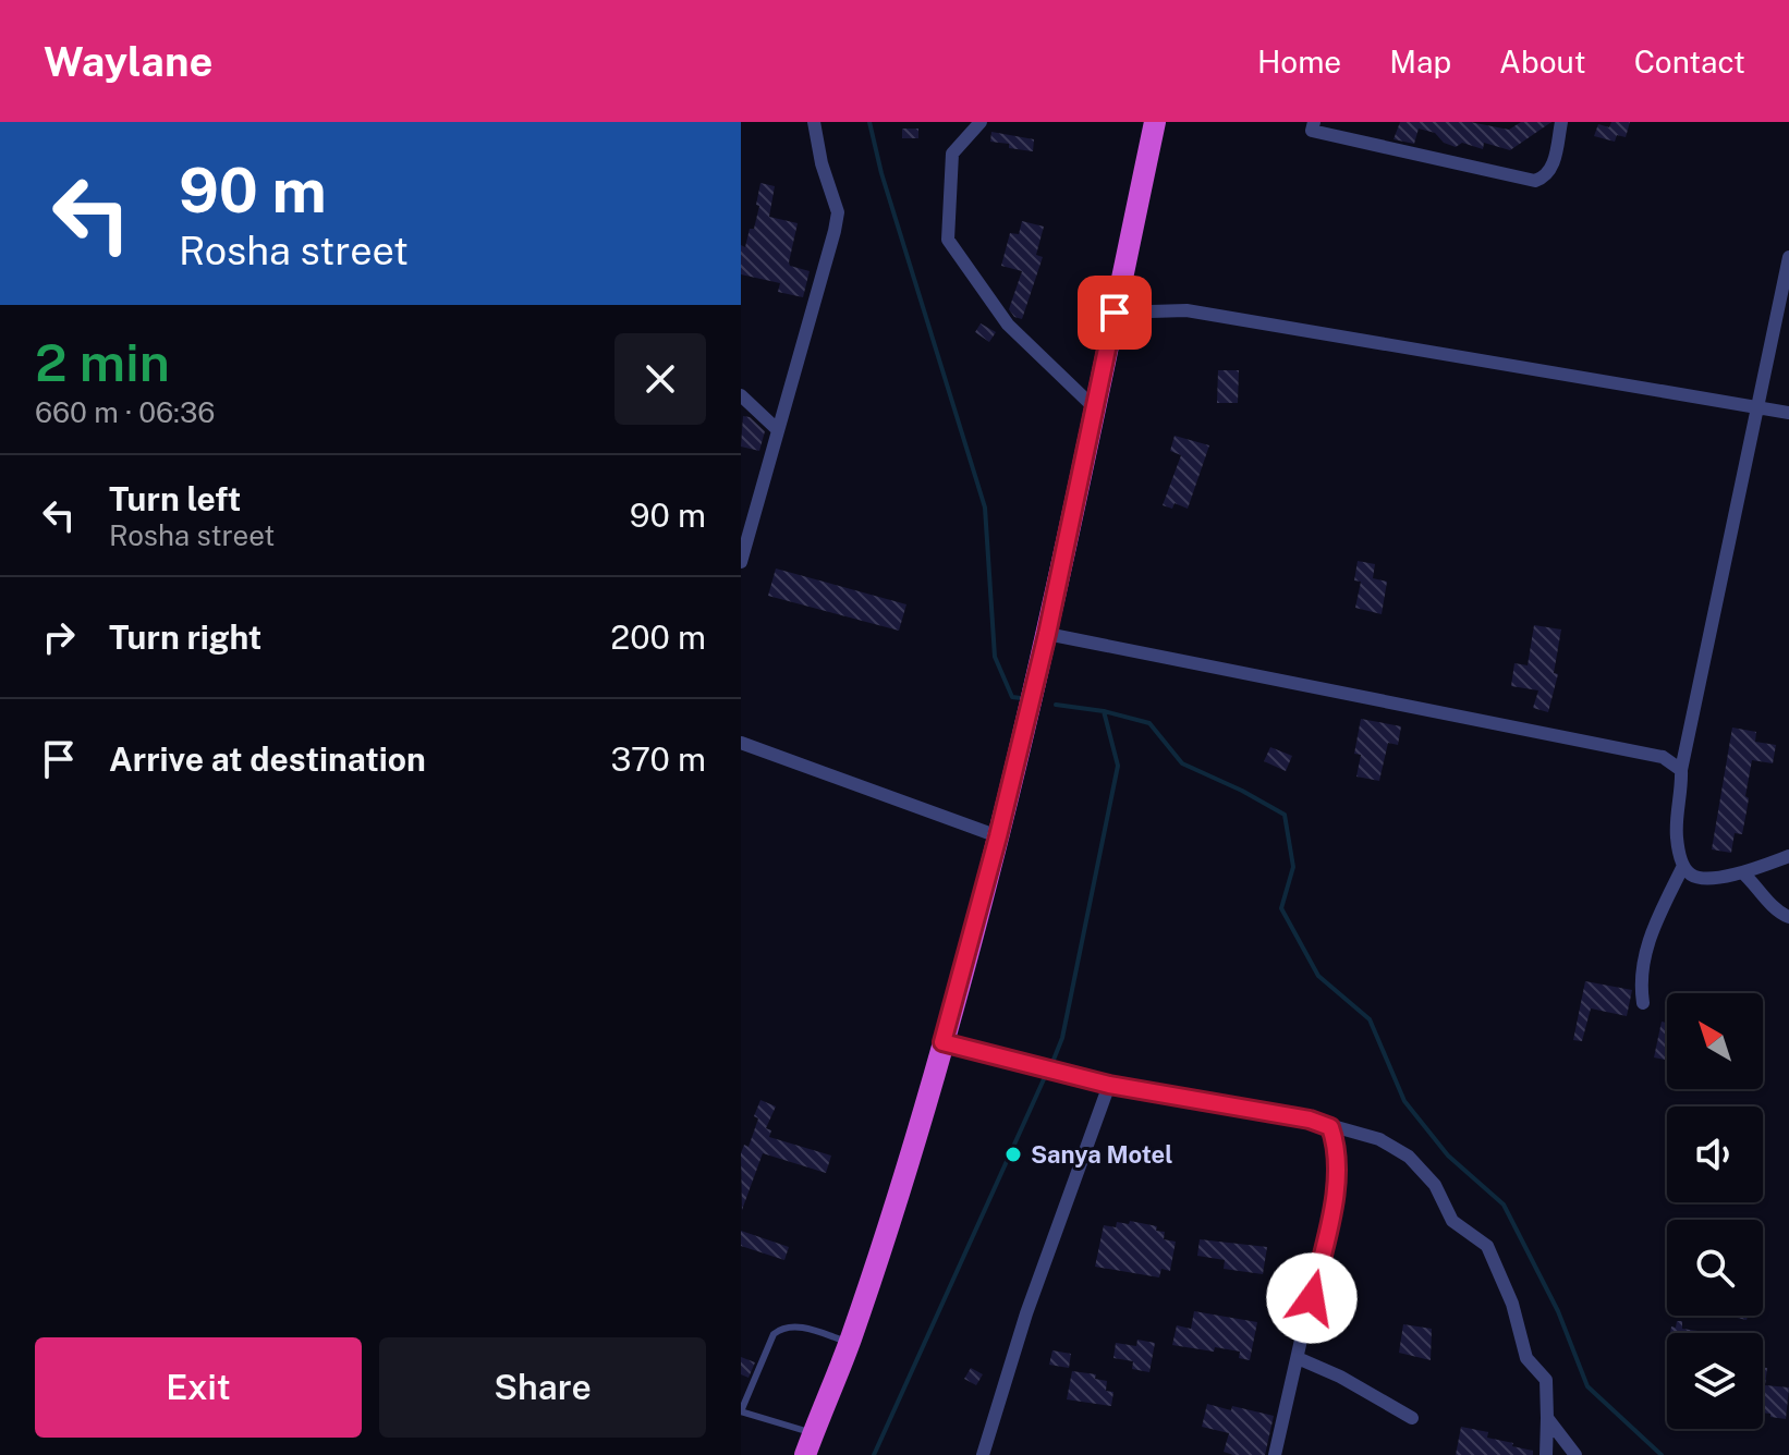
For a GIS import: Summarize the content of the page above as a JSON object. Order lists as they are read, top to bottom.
{
  "places": ["Sanya Motel"],
  "north": "top left",
  "page": {
    "header": "Waylane",
    "nav": [
      "Home",
      "Map",
      "About",
      "Contact"
    ],
    "turn": ["90 m", "Rosha street"],
    "heading": ["2 min", "660 m · 06:36"],
    "list": [
      {
        "name": "Turn left",
        "note": "Rosha street",
        "value": "90 m"
      },
      {
        "name": "Turn right",
        "value": "200 m"
      },
      {
        "name": "Arrive at destination",
        "value": "370 m"
      }
    ],
    "buttons": ["Exit", "Share"]
  }
}
